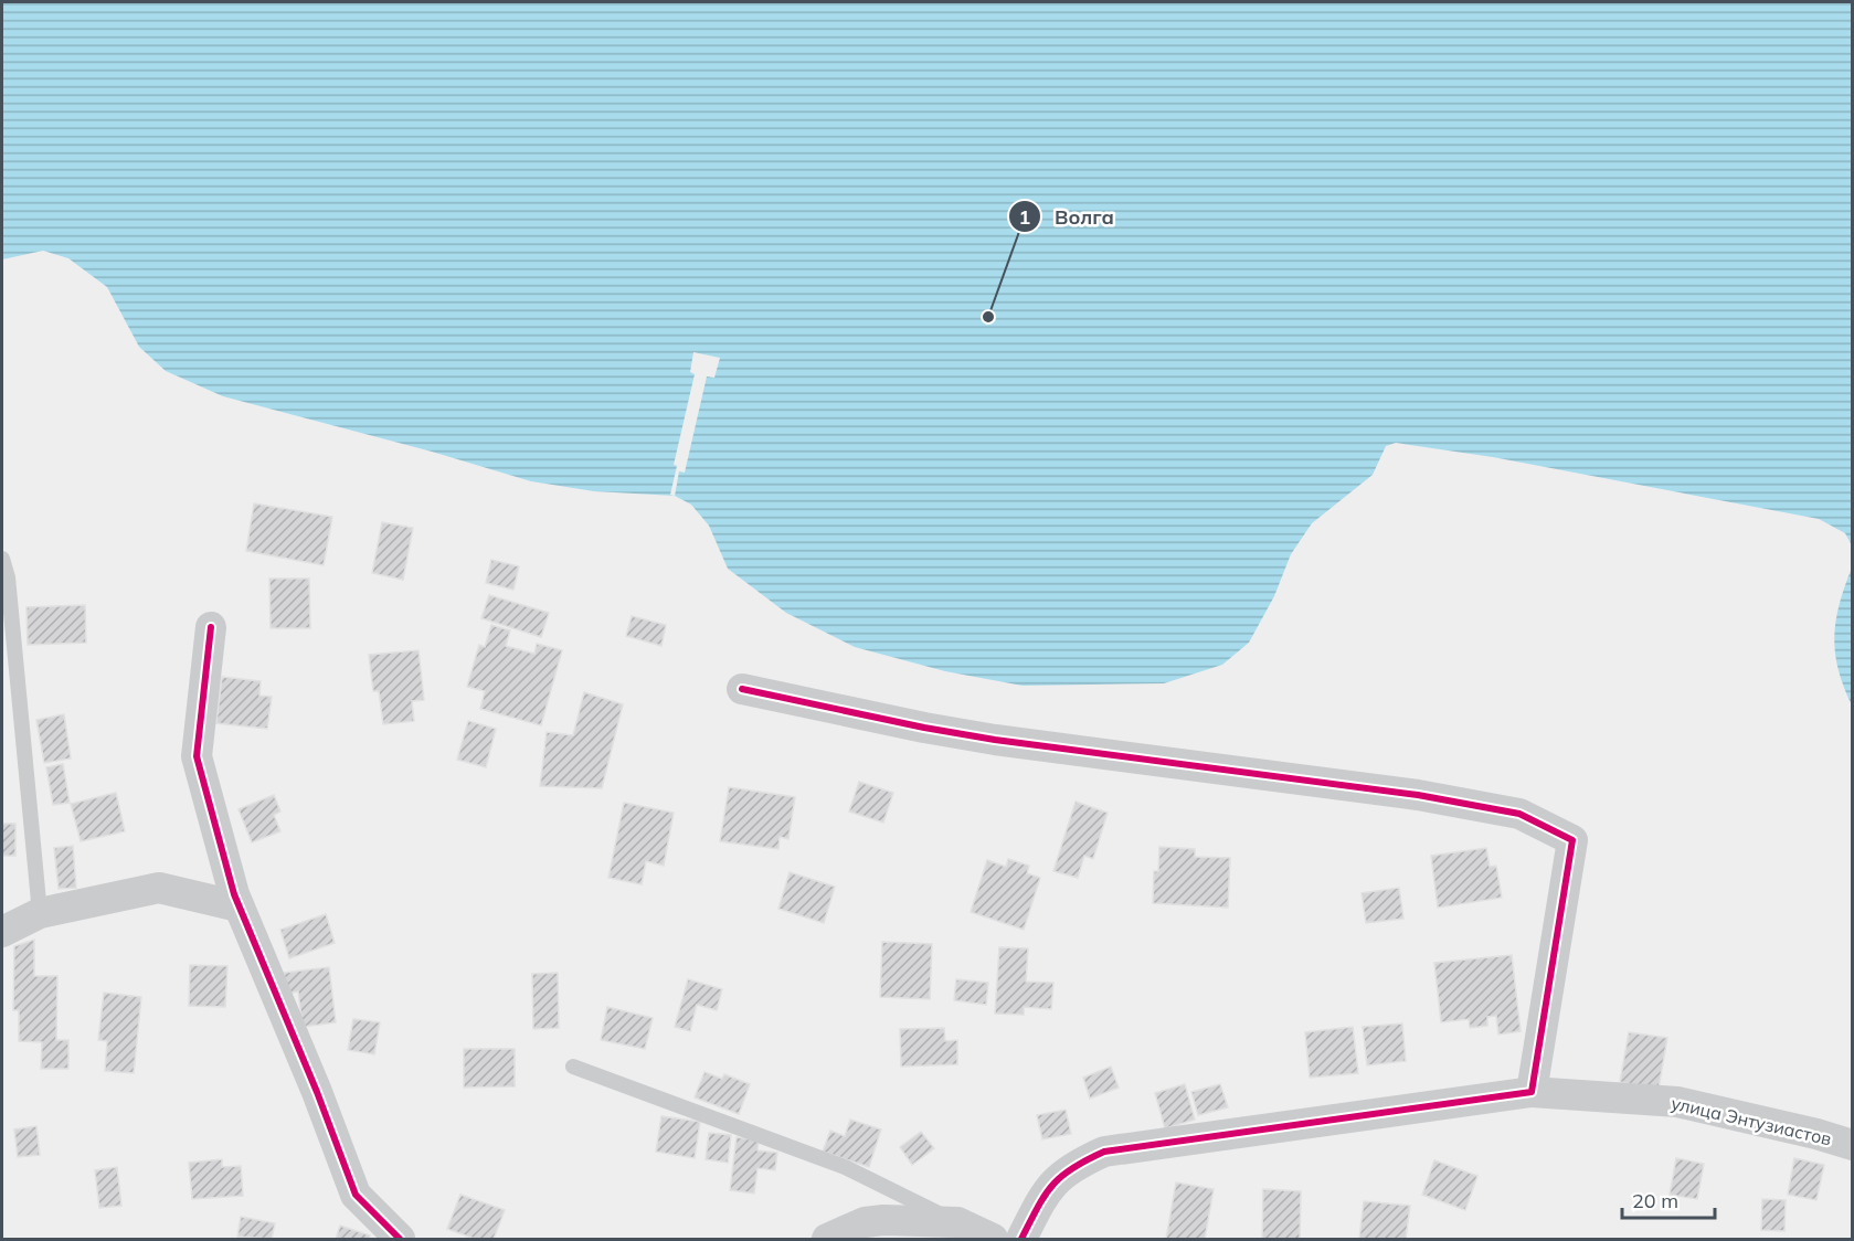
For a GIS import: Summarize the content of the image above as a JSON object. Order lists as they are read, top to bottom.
{
  "streets": {
    "street": ["улица Энтузиастов"]
  },
  "places": ["Волга"],
  "scale_bar": "20 m"
}
